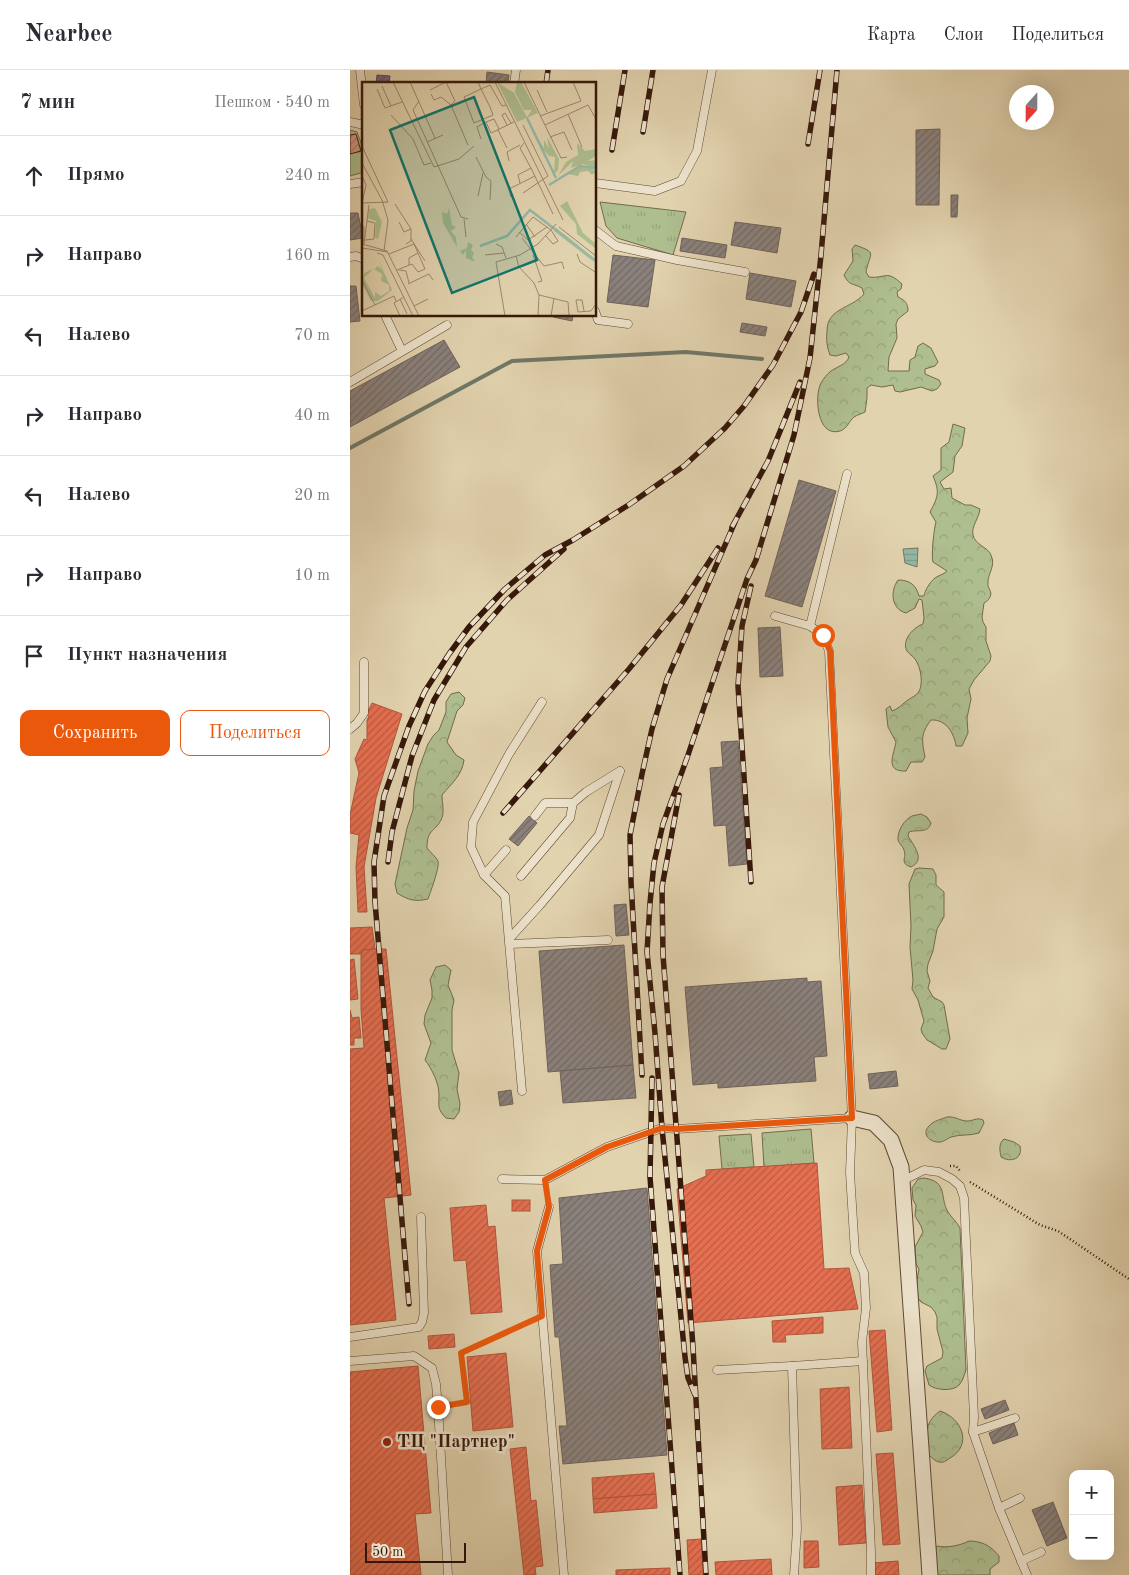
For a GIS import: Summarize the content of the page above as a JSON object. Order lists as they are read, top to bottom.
{
  "places": ["ТЦ \"Партнер\""],
  "scale_bar": "50 m",
  "north": "bottom",
  "page": {
    "header": "Nearbee",
    "nav": ["Карта", "Слои", "Поделиться"],
    "heading": ["7 мин", "Пешком · 540 m"],
    "list": [
      ["Прямо", "240 m"],
      ["Направо", "160 m"],
      ["Налево", "70 m"],
      ["Направо", "40 m"],
      ["Налево", "20 m"],
      ["Направо", "10 m"],
      "Пункт назначения"
    ],
    "buttons": ["Сохранить", "Поделиться"],
    "map_buttons": ["+", "−"],
    "scale": "50 m"
  }
}
